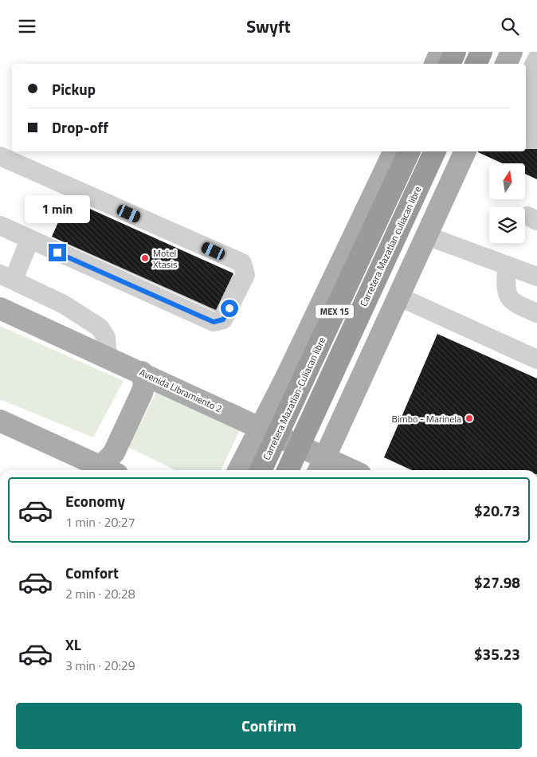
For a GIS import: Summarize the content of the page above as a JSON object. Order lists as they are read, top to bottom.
{
  "streets": {
    "highway": ["Carretera Mazatlan culiacan libre", "MEX 15", "Carretera Mazatlan-Culiacan libre"],
    "main road": ["Avenida Libramiento 2"]
  },
  "places": ["Motel Xtasis", "Bimbo - Marinela"],
  "north": "top",
  "page": {
    "header": "Swyft",
    "banner": ["Pickup", "Drop-off"],
    "bubble": "1 min",
    "list": [
      {
        "name": "Economy",
        "note": "1 min · 20:27",
        "value": "$20.73"
      },
      {
        "name": "Comfort",
        "note": "2 min · 20:28",
        "value": "$27.98"
      },
      {
        "name": "XL",
        "note": "3 min · 20:29",
        "value": "$35.23"
      }
    ],
    "buttons": "Confirm"
  }
}
